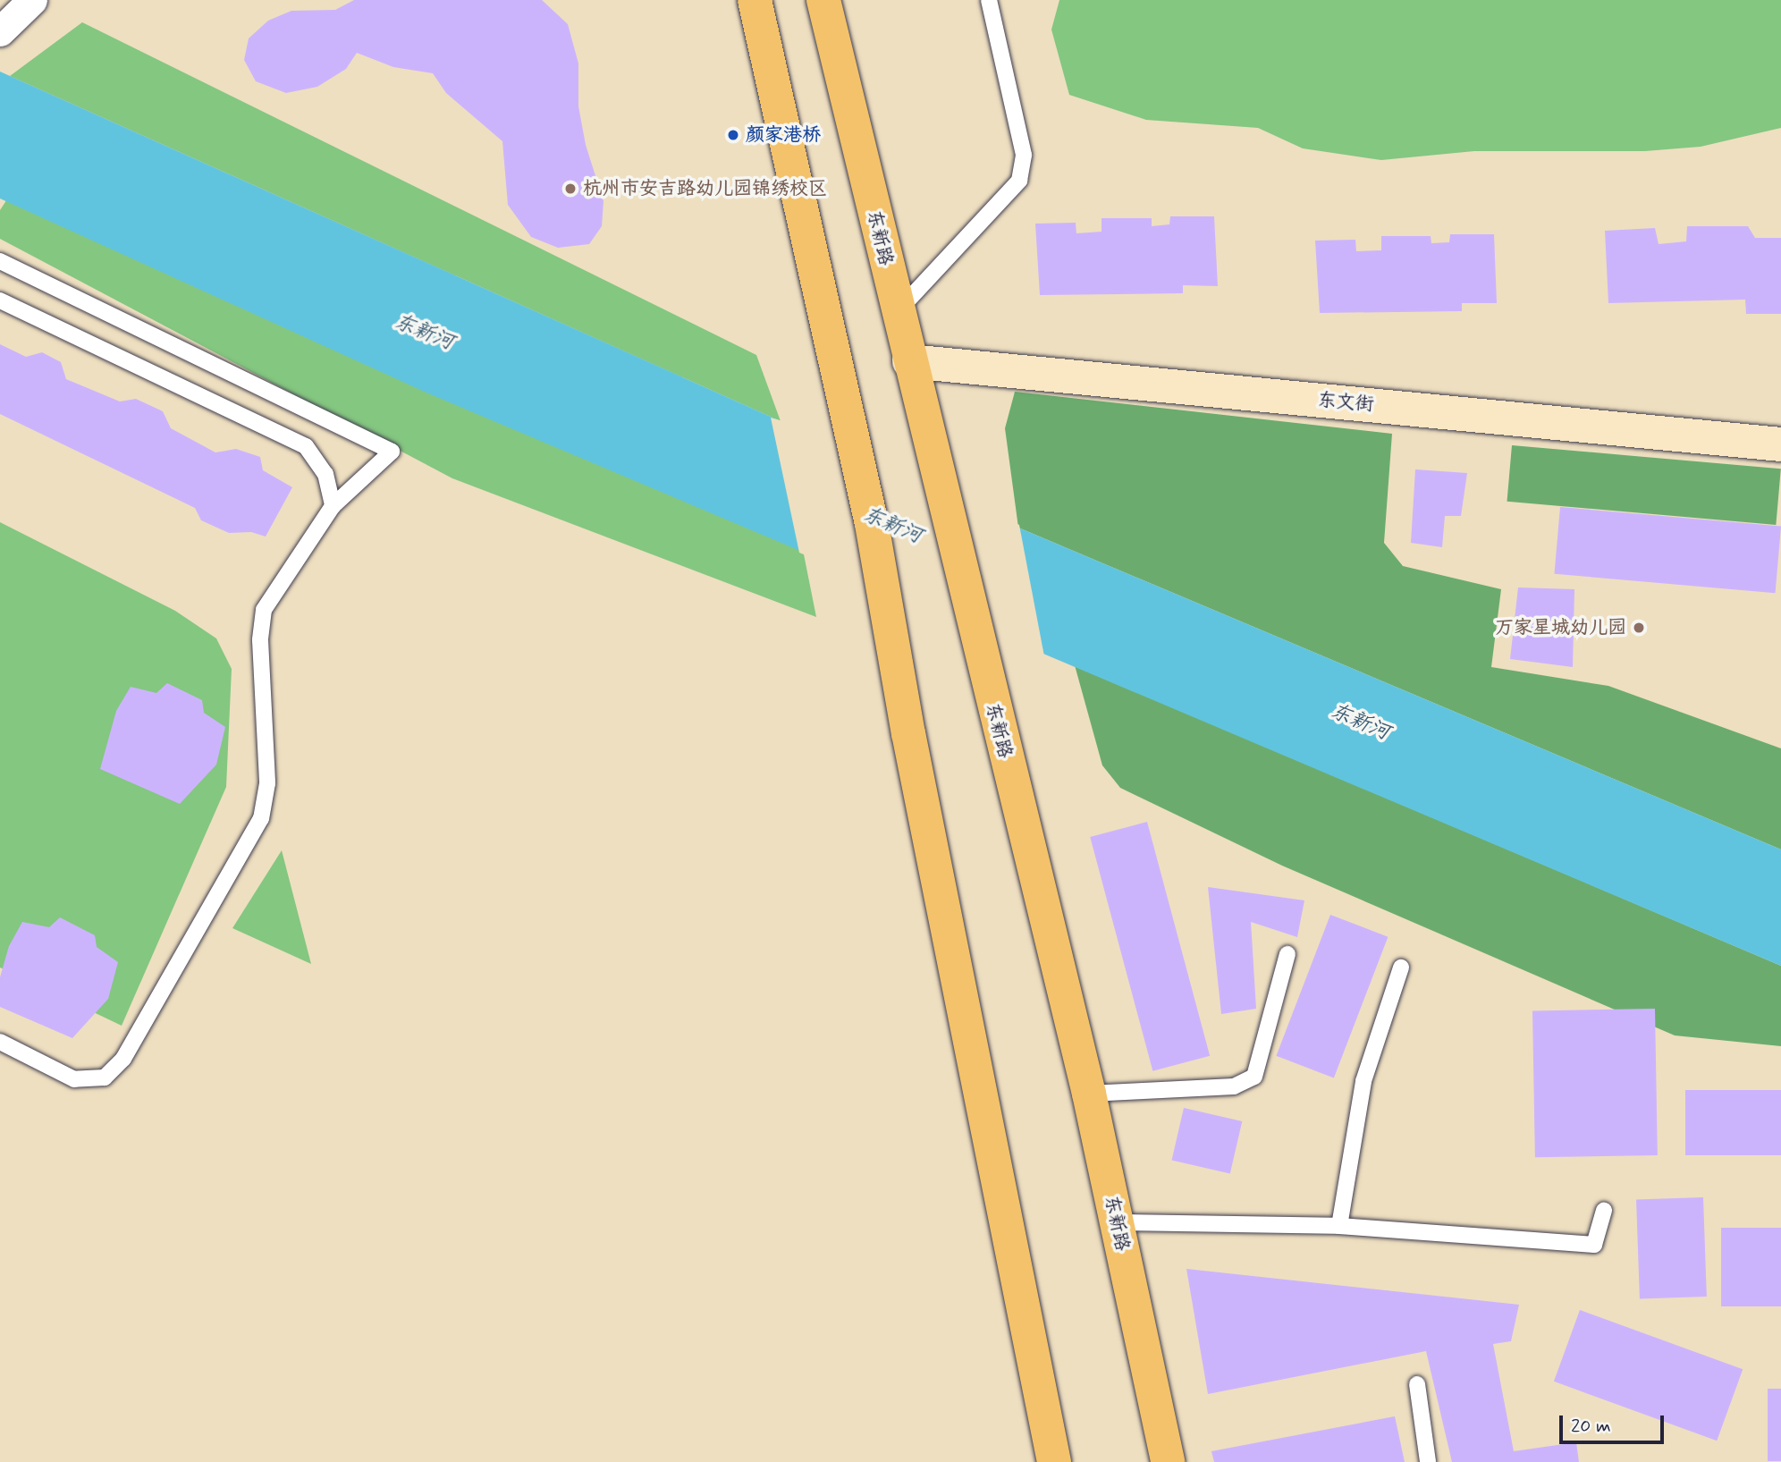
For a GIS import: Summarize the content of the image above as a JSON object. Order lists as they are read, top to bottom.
{
  "streets": {
    "main road": ["东新路"],
    "street": ["东文街"]
  },
  "crossings": [
    ["东新路", "东文街"]
  ],
  "water": ["东新河"],
  "places": ["颜家港桥", "杭州市安吉路幼儿园锦绣校区", "万家星城幼儿园"],
  "scale_bar": "20 m"
}
